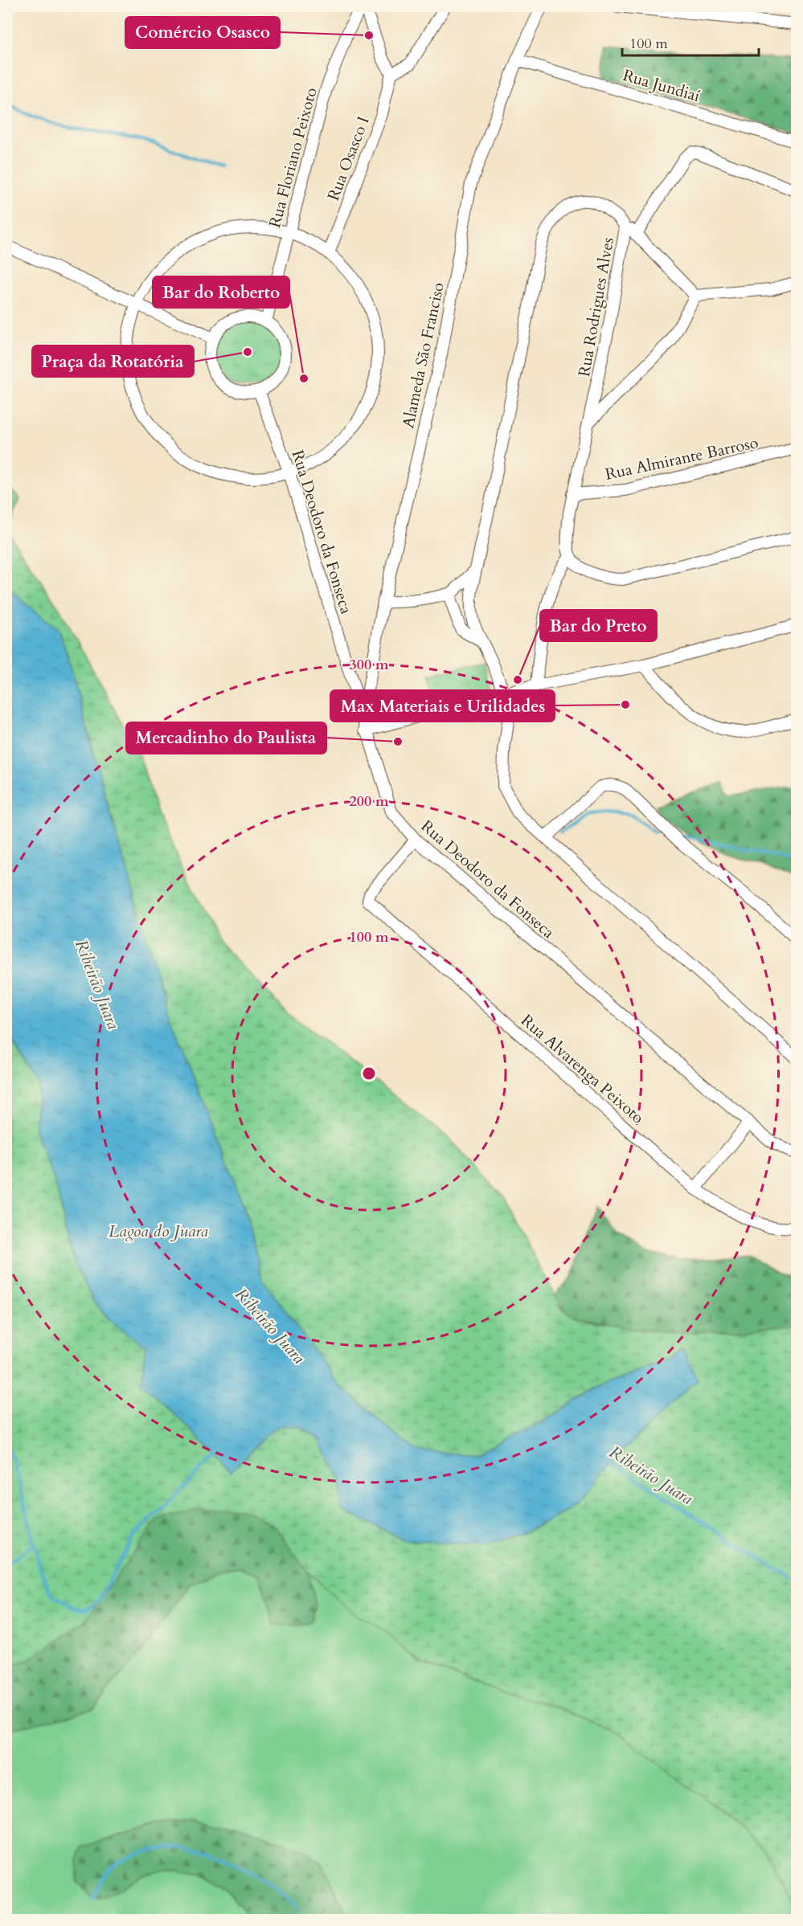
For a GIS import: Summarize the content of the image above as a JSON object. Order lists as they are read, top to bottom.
{
  "streets": {
    "street": [
      "Rua Jundiaí",
      "Rua Floriano Peixoto",
      "Rua Osasco I",
      "Rua Rodrigues Alves",
      "Alameda São Franciso",
      "Rua Almirante Barroso",
      "Rua Deodoro da Fonseca",
      "Rua Alvarenga Peixoto"
    ]
  },
  "crossings": [
    ["Rua Jundiaí", "Alameda São Franciso"],
    ["Rua Floriano Peixoto", "Rua Deodoro da Fonseca"],
    ["Rua Rodrigues Alves", "Rua Almirante Barroso"],
    ["Alameda São Franciso", "Rua Deodoro da Fonseca"],
    ["Rua Deodoro da Fonseca", "Rua Alvarenga Peixoto"]
  ],
  "water": ["Ribeirão Juara", "Lagoa do Juara"],
  "places": [
    "Comércio Osasco",
    "Praça da Rotatória",
    "Bar do Roberto",
    "Bar do Preto",
    "Max Materiais e Urilidades",
    "Mercadinho do Paulista"
  ],
  "scale_bar": "100 m",
  "rings": ["300 m", "200 m", "100 m"]
}
